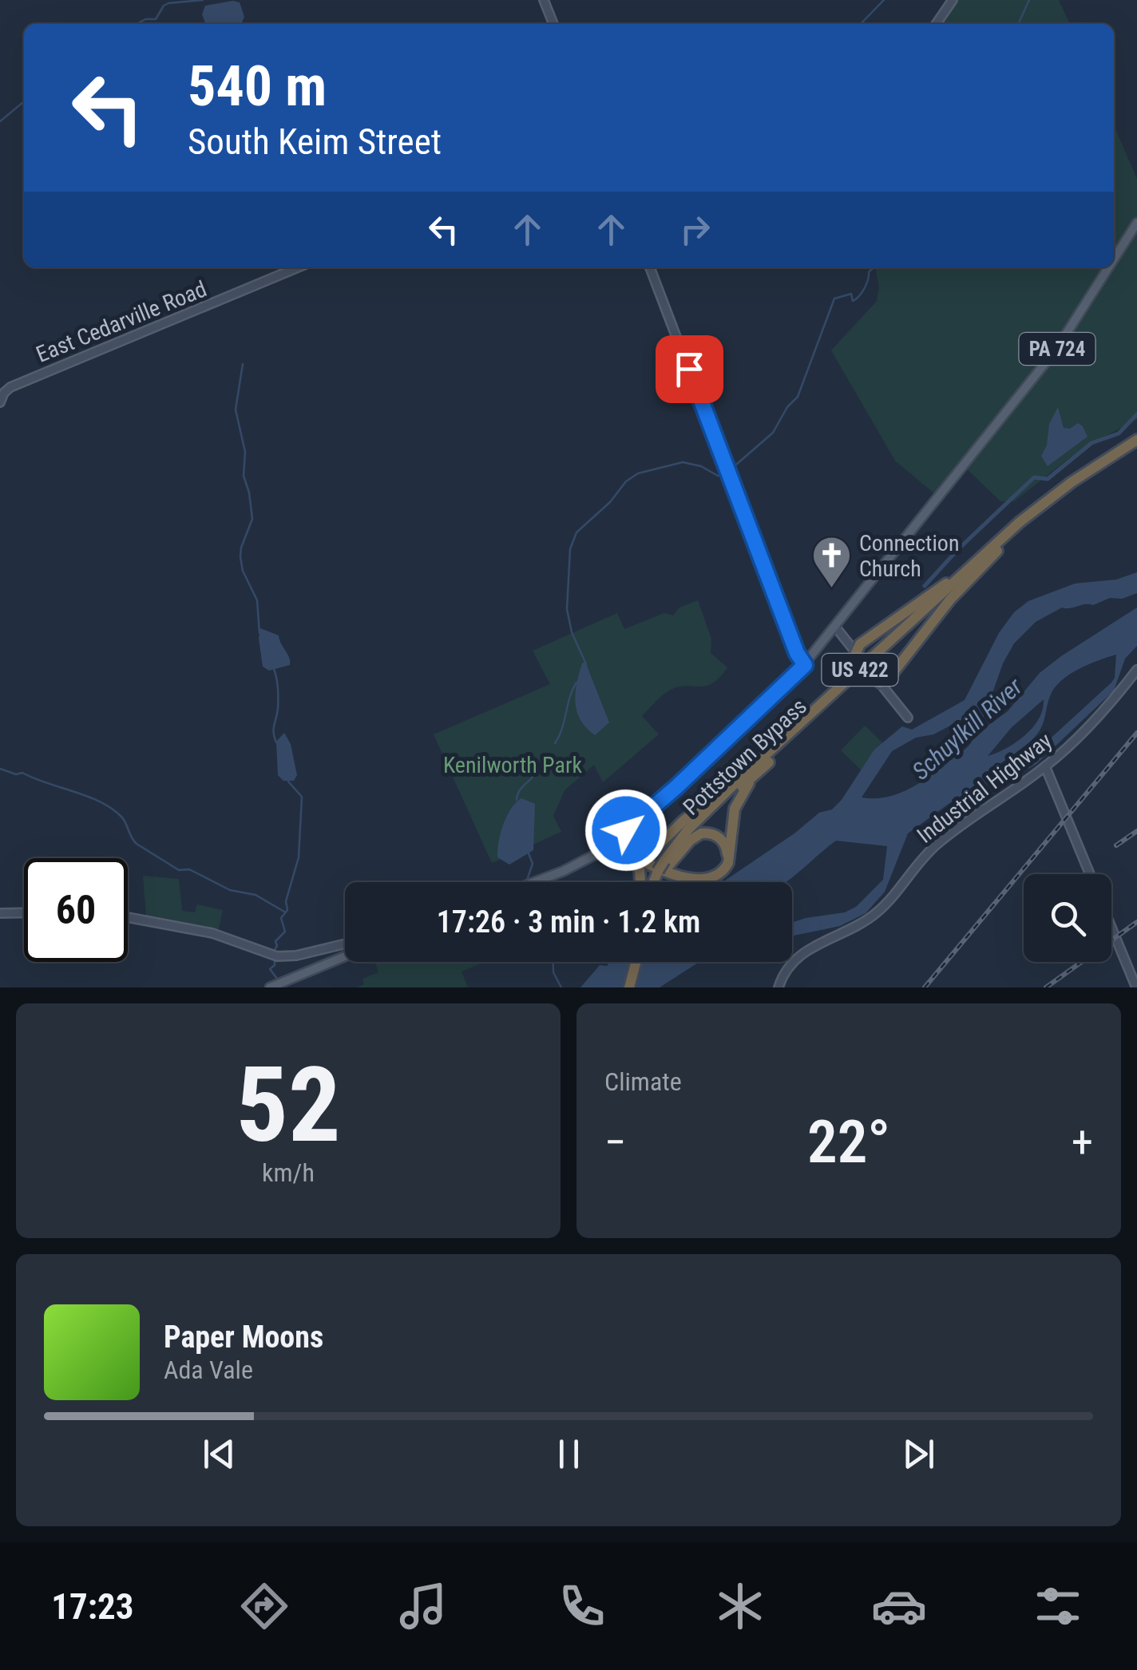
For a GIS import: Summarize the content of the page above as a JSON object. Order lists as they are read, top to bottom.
{
  "streets": {
    "highway": ["US 422", "Pottstown Bypass"],
    "main road": ["PA 724"],
    "street": ["East Cedarville Road", "Industrial Highway"]
  },
  "water": ["Schuylkill River"],
  "parks": ["Kenilworth Park"],
  "places": {
    "church": ["Connection Church"]
  },
  "page": {
    "turn": ["540 m", "South Keim Street"],
    "limit": "60",
    "trip": "17:26 · 3 min · 1.2 km",
    "tile": [
      ["52", "km/h"],
      "Climate"
    ],
    "heat": ["−", "22°", "+"],
    "song": ["Paper Moons", "Ada Vale"],
    "tabs": "17:23"
  }
}
